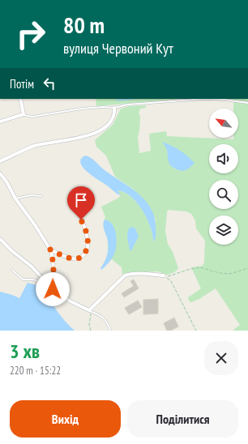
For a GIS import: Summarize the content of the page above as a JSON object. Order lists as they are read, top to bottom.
{
  "north": "top left",
  "page": {
    "turn": ["80 m", "вулиця Червоний Кут"],
    "then": "Потім",
    "heading": ["3 хв", "220 m · 15:22"],
    "buttons": ["Вихід", "Поділитися"]
  }
}
